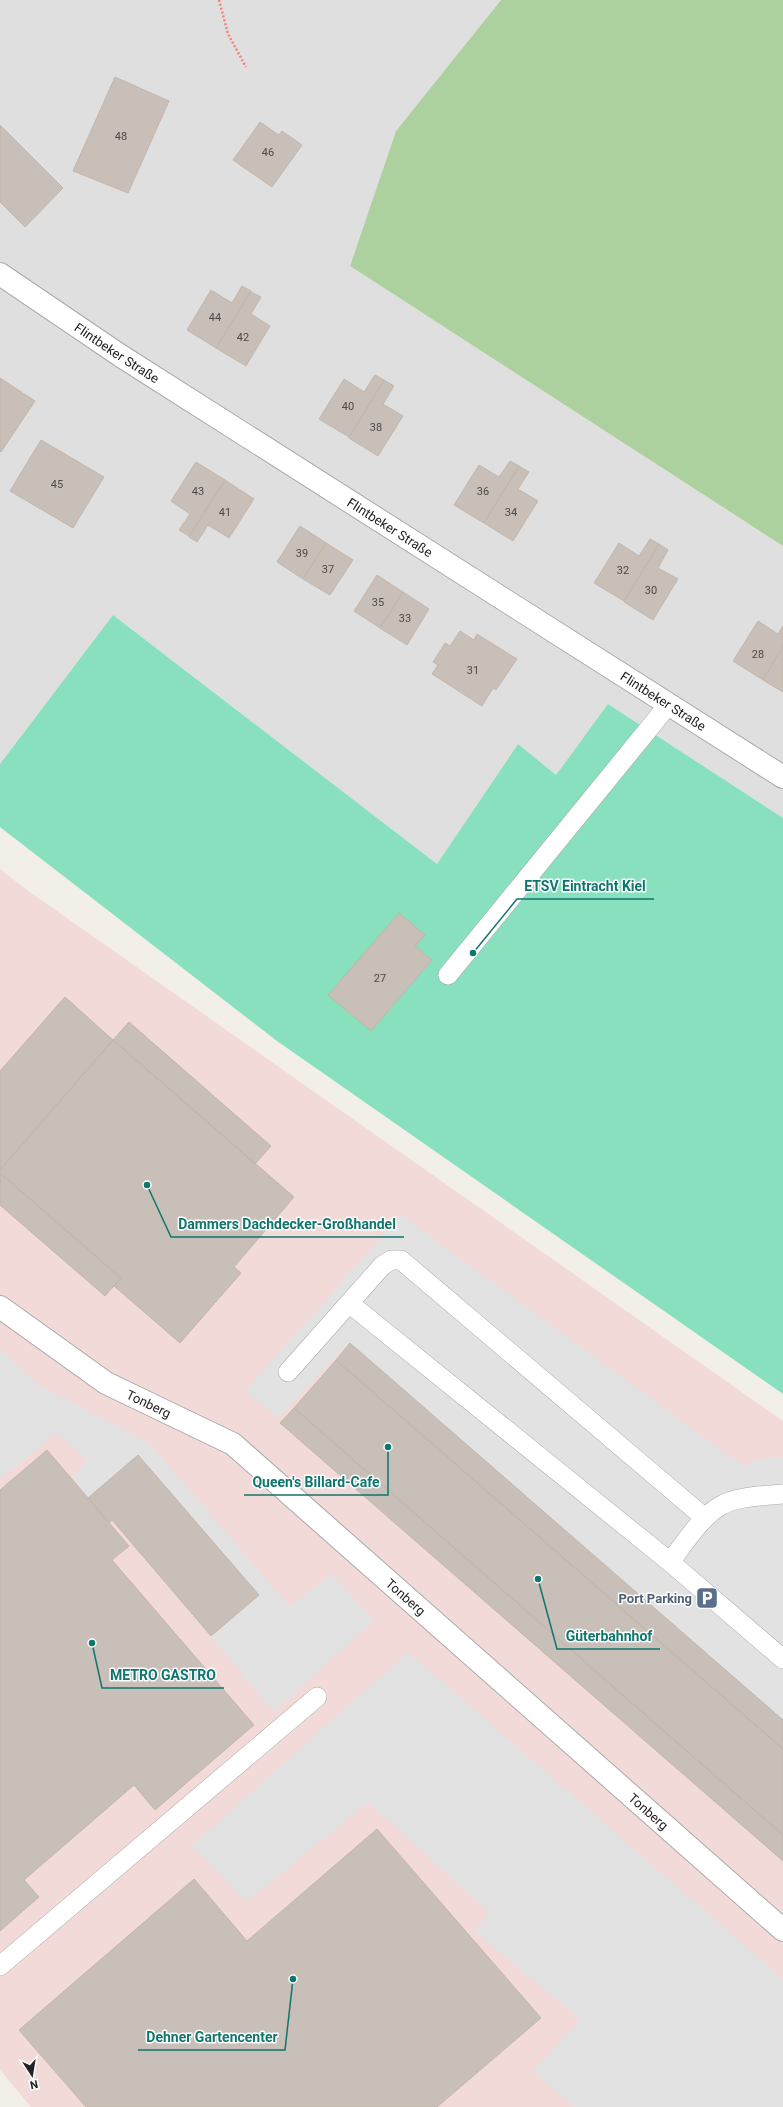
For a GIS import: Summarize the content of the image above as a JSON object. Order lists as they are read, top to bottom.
{
  "streets": {
    "street": ["Flintbeker Straße", "Tonberg"]
  },
  "places": {
    "other": [
      "ETSV Eintracht Kiel",
      "Dammers Dachdecker-Großhandel",
      "Queen's Billard-Cafe",
      "Güterbahnhof",
      "METRO GASTRO",
      "Dehner Gartencenter"
    ],
    "parking": ["Port Parking"]
  },
  "house_numbers": [
    "48",
    "46",
    "44",
    "42",
    "40",
    "38",
    "45",
    "43",
    "36",
    "41",
    "34",
    "39",
    "37",
    "32",
    "30",
    "35",
    "33",
    "28",
    "31",
    "27"
  ],
  "north": "bottom"
}
